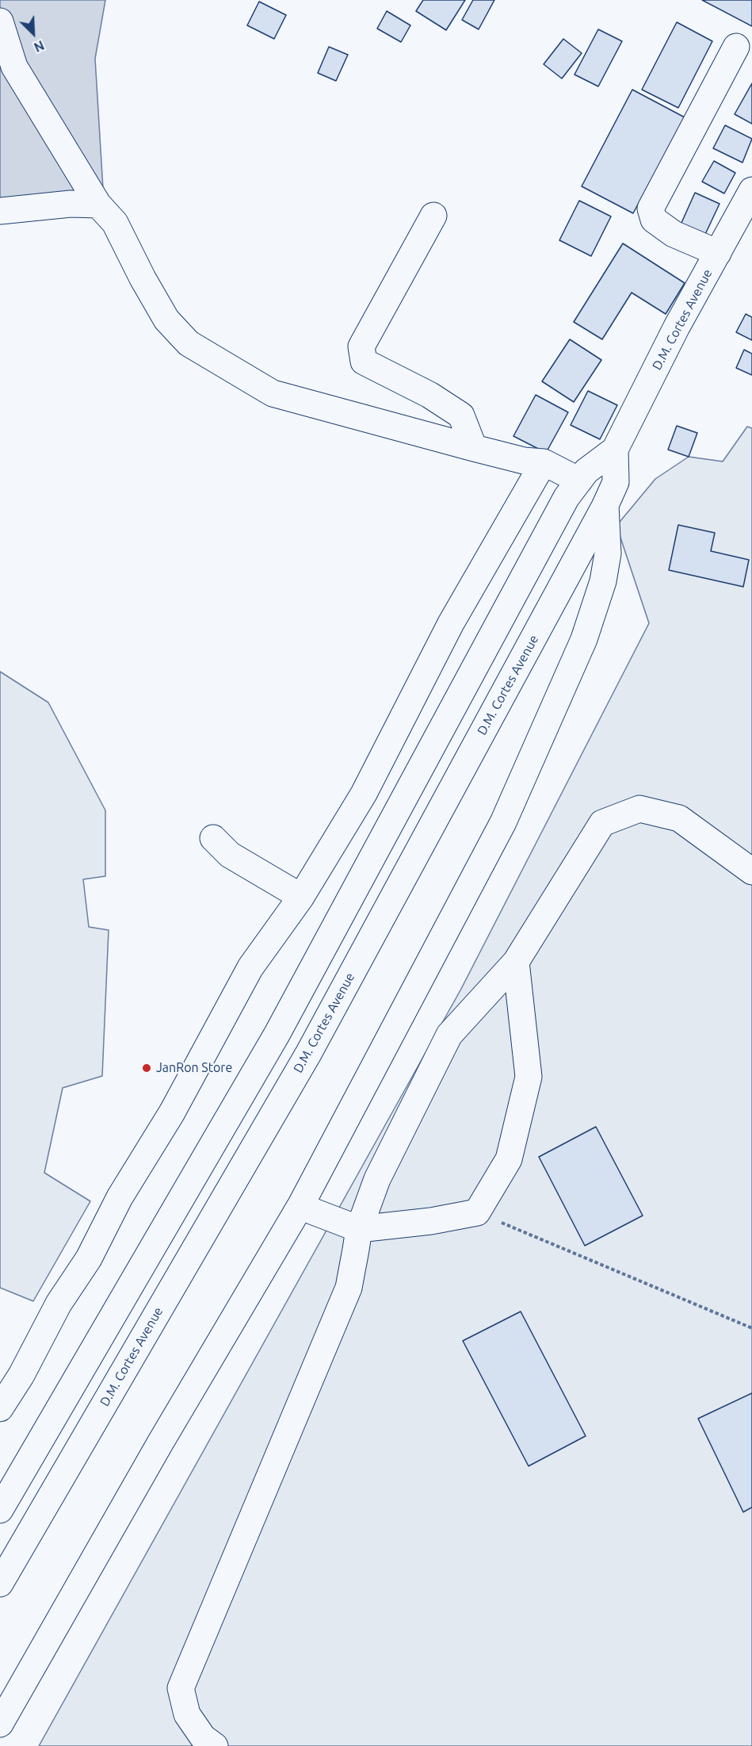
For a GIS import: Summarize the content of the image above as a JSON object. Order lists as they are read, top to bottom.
{
  "streets": {
    "main road": ["D.M. Cortes Avenue"]
  },
  "places": ["JanRon Store"],
  "north": "bottom right"
}
